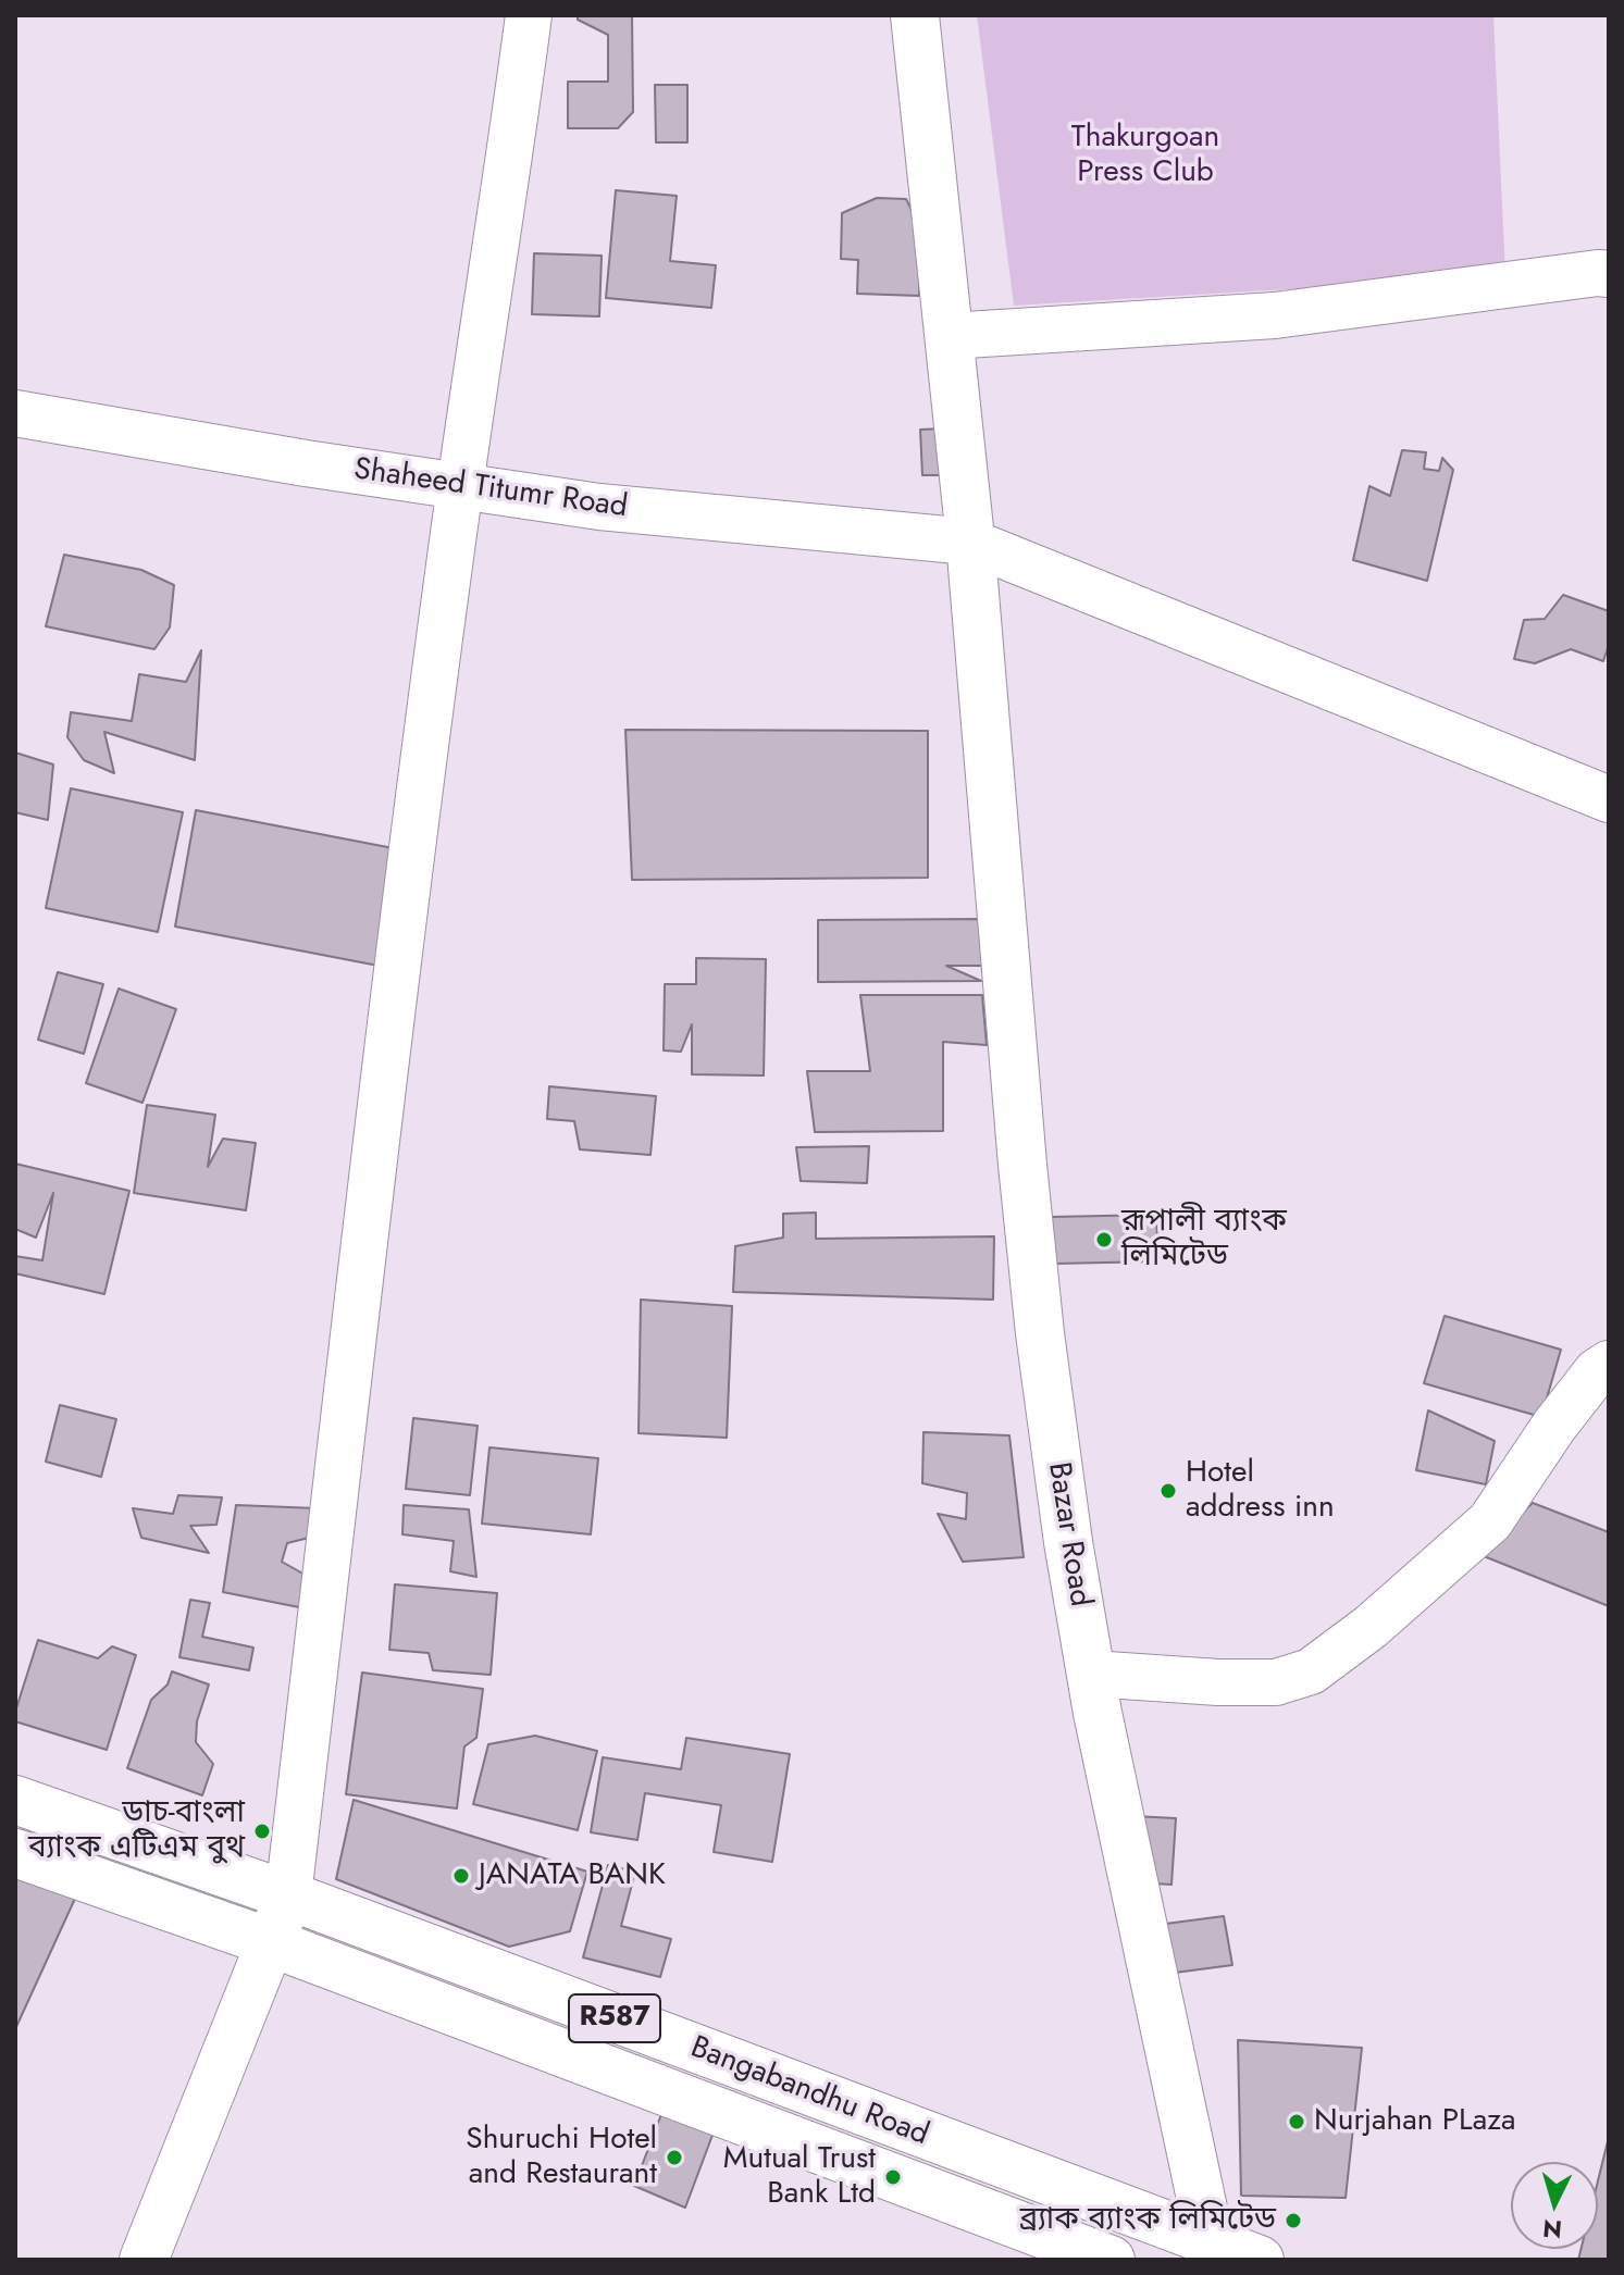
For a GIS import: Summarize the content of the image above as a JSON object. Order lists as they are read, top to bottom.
{
  "streets": {
    "street": [
      "Shaheed Titumr Road",
      "Bazar Road",
      "R587",
      "Bangabandhu Road"
    ]
  },
  "crossings": [
    ["Shaheed Titumr Road", "Bazar Road"],
    ["Bazar Road", "R587"],
    ["Bazar Road", "Bangabandhu Road"],
    ["R587", "Bangabandhu Road"]
  ],
  "parks": ["Thakurgoan Press Club"],
  "places": [
    "রূপালী ব্যাংক লিমিটেড",
    "Hotel address inn",
    "ডাচ-বাংলা ব্যাংক এটিএম বুথ",
    "JANATA BANK",
    "Nurjahan PLaza",
    "Shuruchi Hotel and Restaurant",
    "Mutual Trust Bank Ltd",
    "ব্র্যাক ব্যাংক লিমিটেড"
  ],
  "north": "bottom"
}
